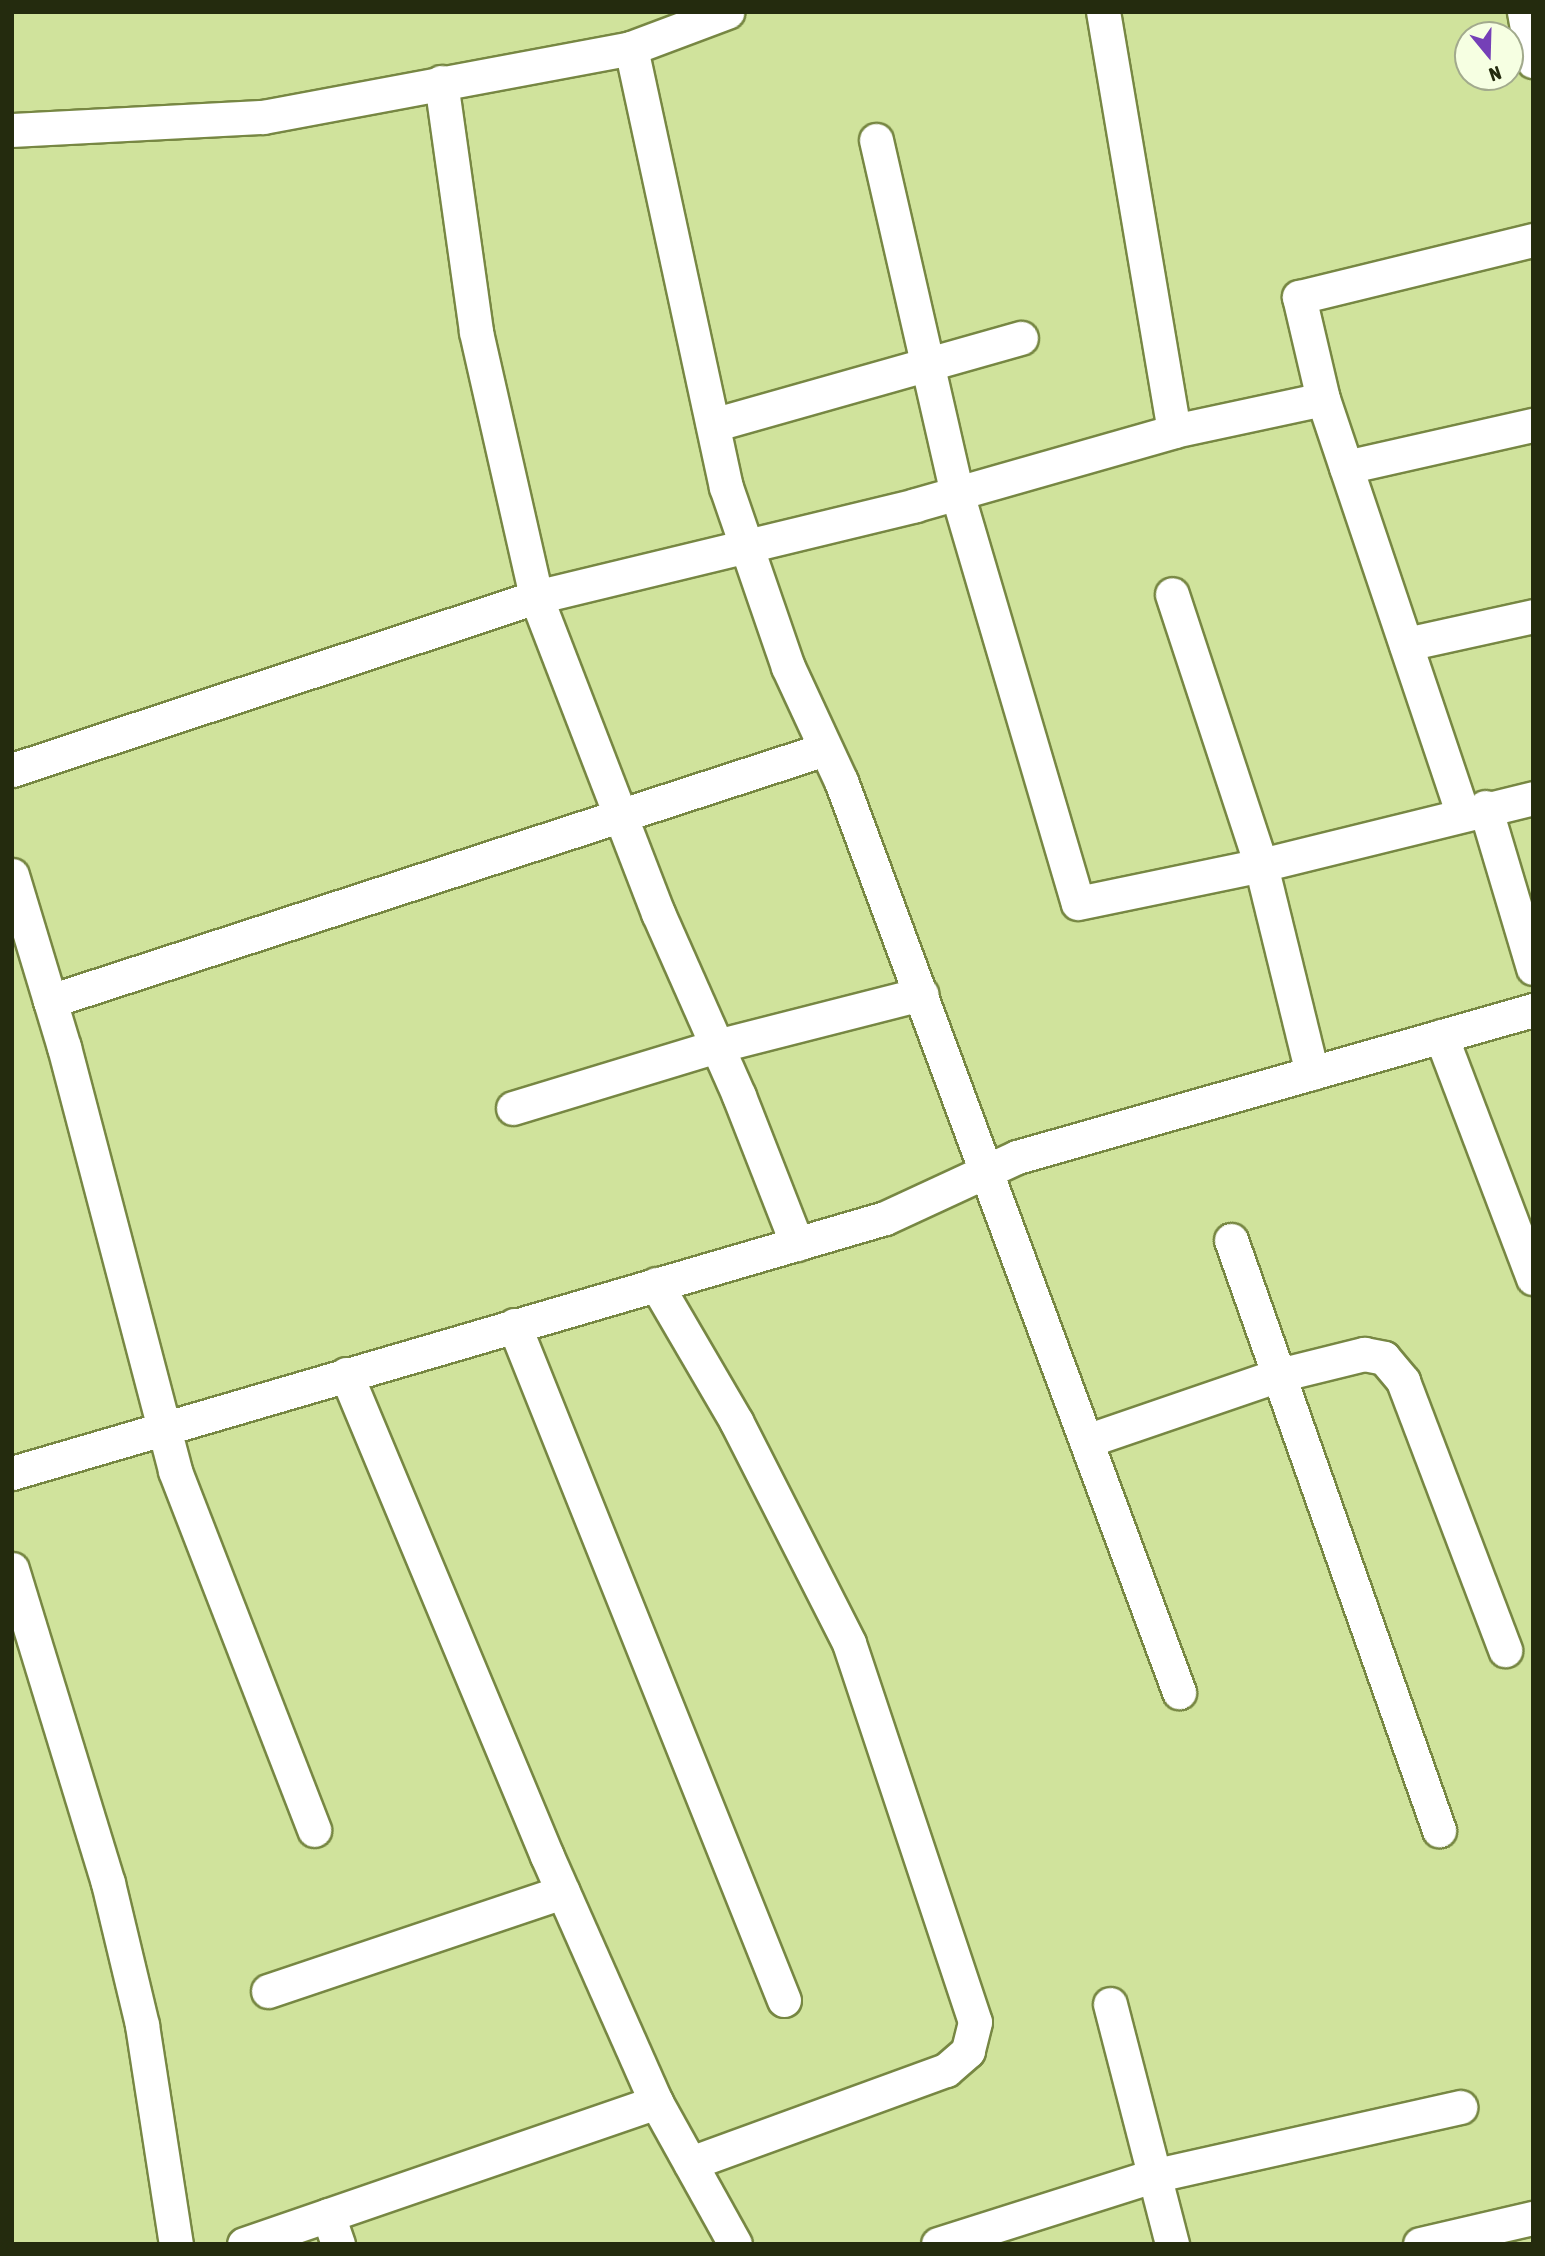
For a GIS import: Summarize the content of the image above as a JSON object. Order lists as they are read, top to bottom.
{
  "north": "bottom"
}
